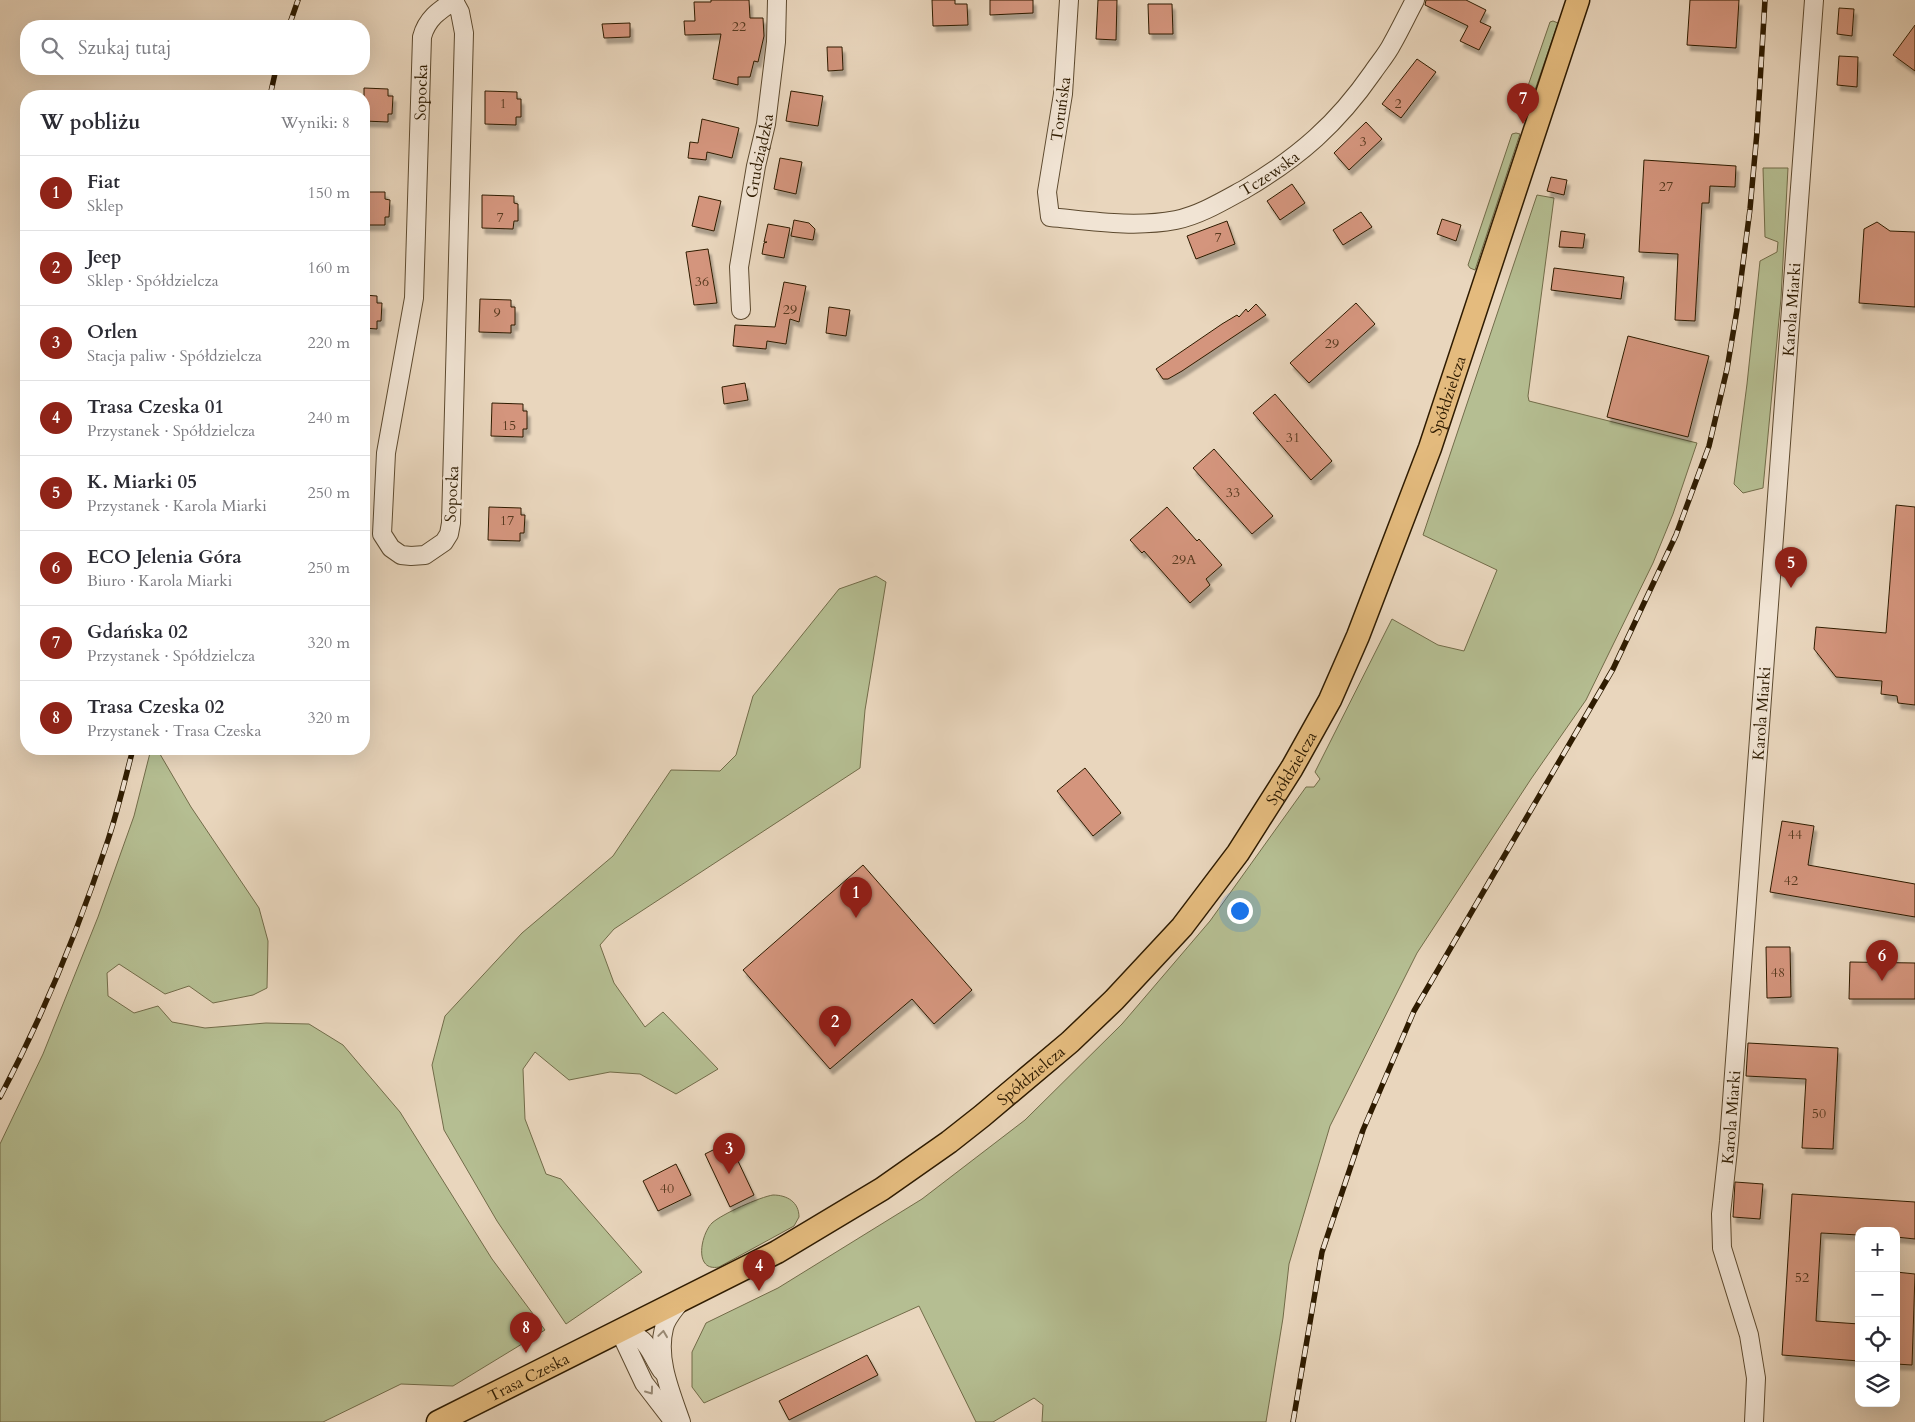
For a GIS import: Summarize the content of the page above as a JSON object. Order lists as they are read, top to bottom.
{
  "streets": {
    "main road": ["Spółdzielcza", "Trasa Czeska"],
    "street": [
      "Sopocka",
      "Toruńska",
      "Grudziądzka",
      "Tczewska",
      "Karola Miarki"
    ]
  },
  "crossings": [
    ["Toruńska", "Tczewska"],
    ["Spółdzielcza", "Trasa Czeska"]
  ],
  "house_numbers": [
    "22",
    "1",
    "2",
    "3",
    "27",
    "7",
    "7",
    "36",
    "29",
    "9",
    "29",
    "15",
    "31",
    "33",
    "17",
    "29A",
    "44",
    "42",
    "48",
    "50",
    "40",
    "52"
  ],
  "page": {
    "search": "Szukaj tutaj",
    "pins": [
      "7",
      "5",
      "1",
      "6",
      "2",
      "3",
      "4",
      "8"
    ],
    "heading": ["W pobliżu", "Wyniki: 8"],
    "list": [
      {
        "mark": "1",
        "name": "Fiat",
        "note": "Sklep",
        "value": "150 m"
      },
      {
        "mark": "2",
        "name": "Jeep",
        "note": "Sklep · Spółdzielcza",
        "value": "160 m"
      },
      {
        "mark": "3",
        "name": "Orlen",
        "note": "Stacja paliw · Spółdzielcza",
        "value": "220 m"
      },
      {
        "mark": "4",
        "name": "Trasa Czeska 01",
        "note": "Przystanek · Spółdzielcza",
        "value": "240 m"
      },
      {
        "mark": "5",
        "name": "K. Miarki 05",
        "note": "Przystanek · Karola Miarki",
        "value": "250 m"
      },
      {
        "mark": "6",
        "name": "ECO Jelenia Góra",
        "note": "Biuro · Karola Miarki",
        "value": "250 m"
      },
      {
        "mark": "7",
        "name": "Gdańska 02",
        "note": "Przystanek · Spółdzielcza",
        "value": "320 m"
      },
      {
        "mark": "8",
        "name": "Trasa Czeska 02",
        "note": "Przystanek · Trasa Czeska",
        "value": "320 m"
      }
    ],
    "map_buttons": ["+", "−"]
  }
}
